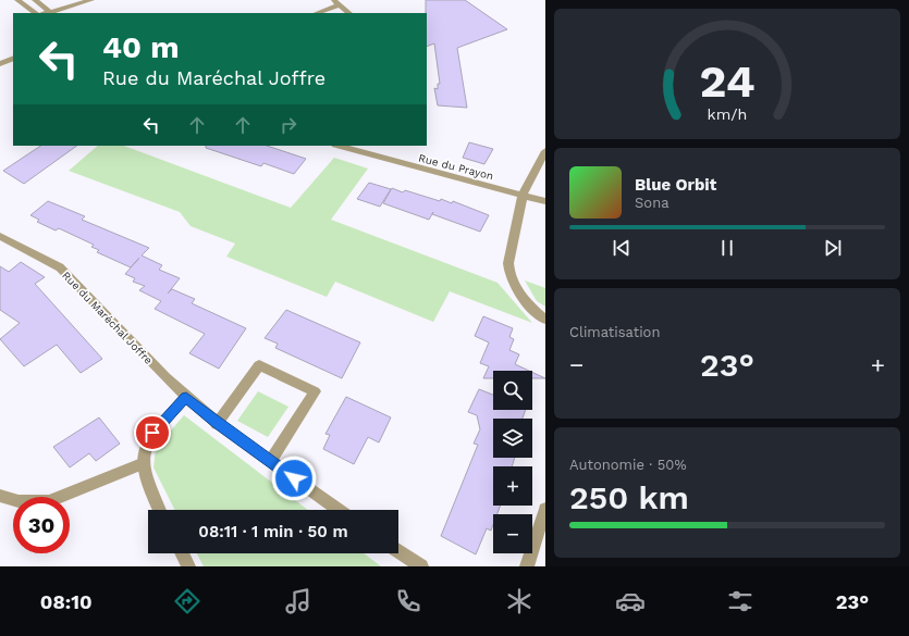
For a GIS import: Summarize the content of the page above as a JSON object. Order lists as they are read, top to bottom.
{
  "streets": {
    "street": ["Rue du Prayon", "Rue du Maréchal Joffre"]
  },
  "page": {
    "turn": ["40 m", "Rue du Maréchal Joffre"],
    "song": ["Blue Orbit", "Sona"],
    "tile": [
      "Climatisation",
      ["Autonomie · 50%", "250 km"]
    ],
    "heat": ["−", "23°", "+"],
    "map_buttons": ["+", "−"],
    "limit": "30",
    "trip": "08:11 · 1 min · 50 m",
    "tabs": ["08:10", "23°"],
    "gauge": ["24", "km/h"]
  }
}
